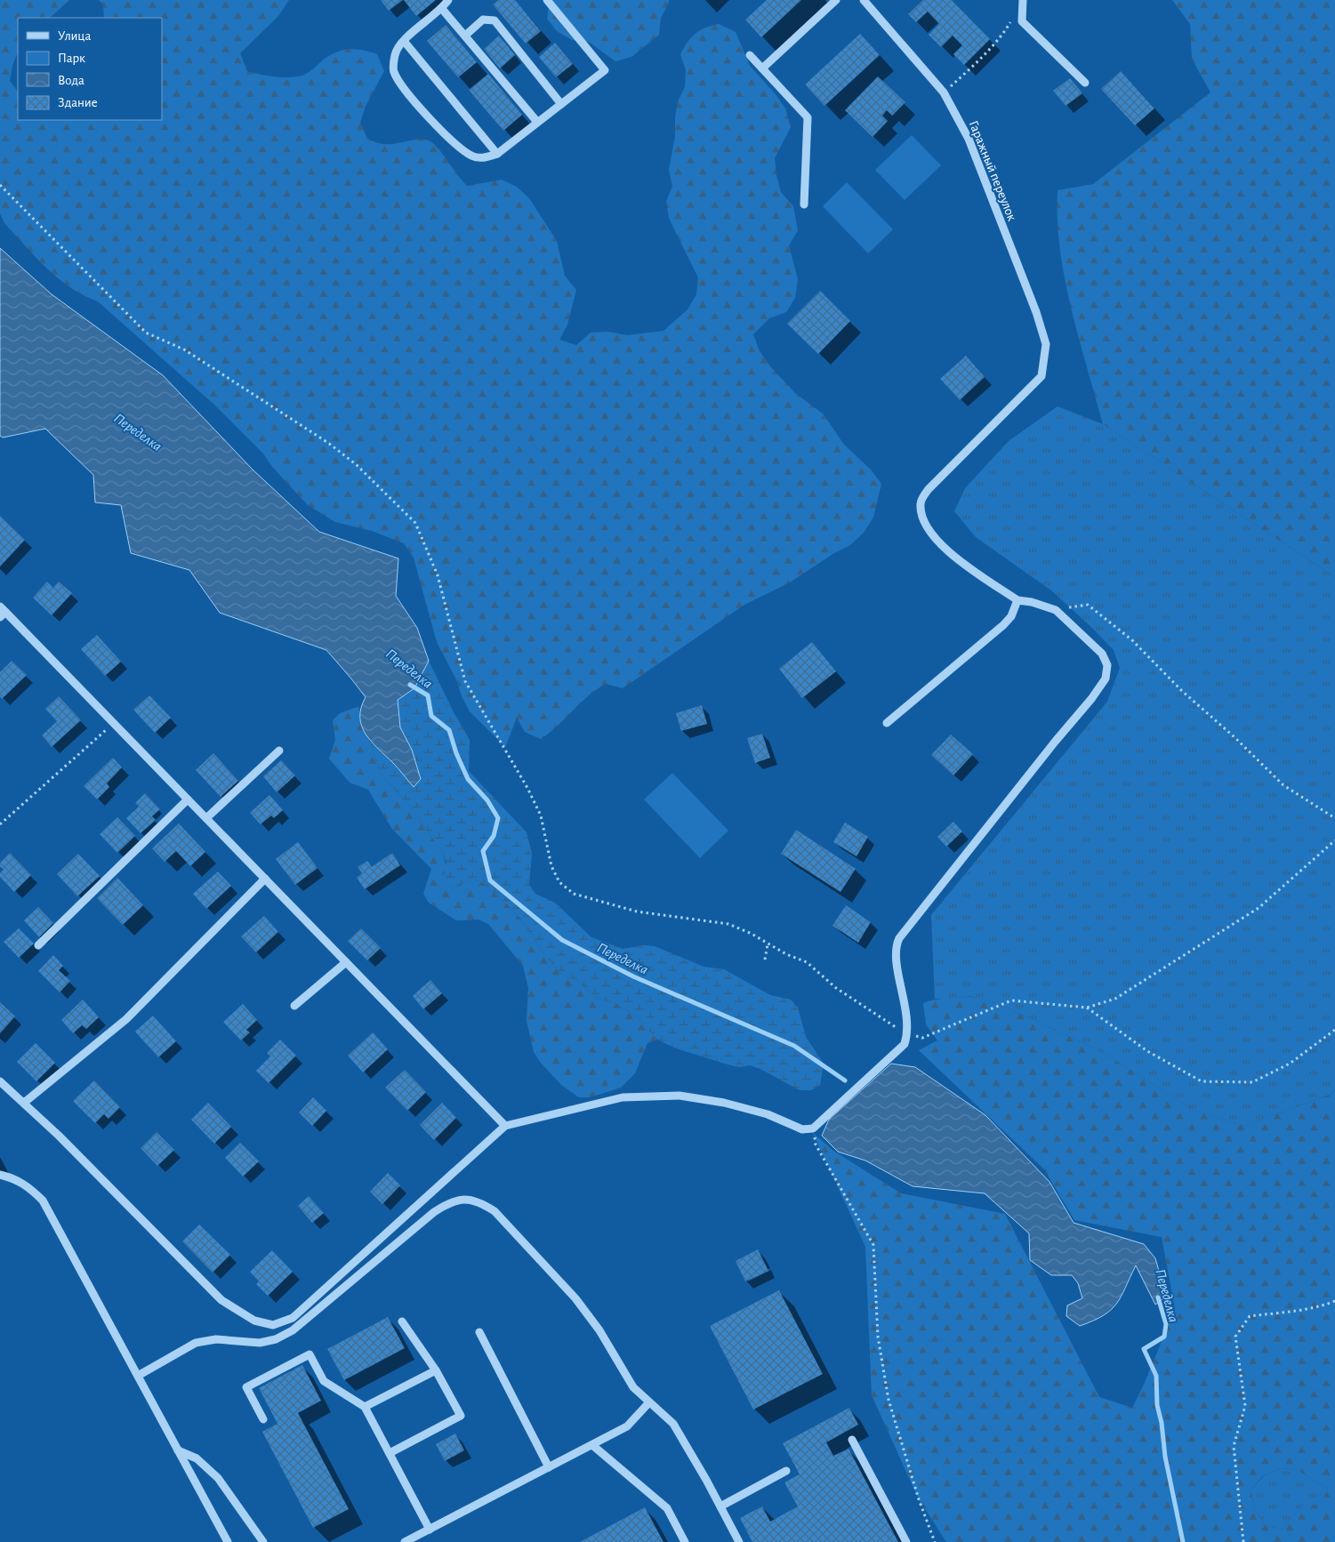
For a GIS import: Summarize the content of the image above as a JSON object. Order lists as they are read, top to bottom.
{
  "streets": {
    "street": ["Гаражный переулок"]
  },
  "water": ["Переделка"],
  "legend": [
    "Улица",
    "Парк",
    "Вода",
    "Здание"
  ]
}
